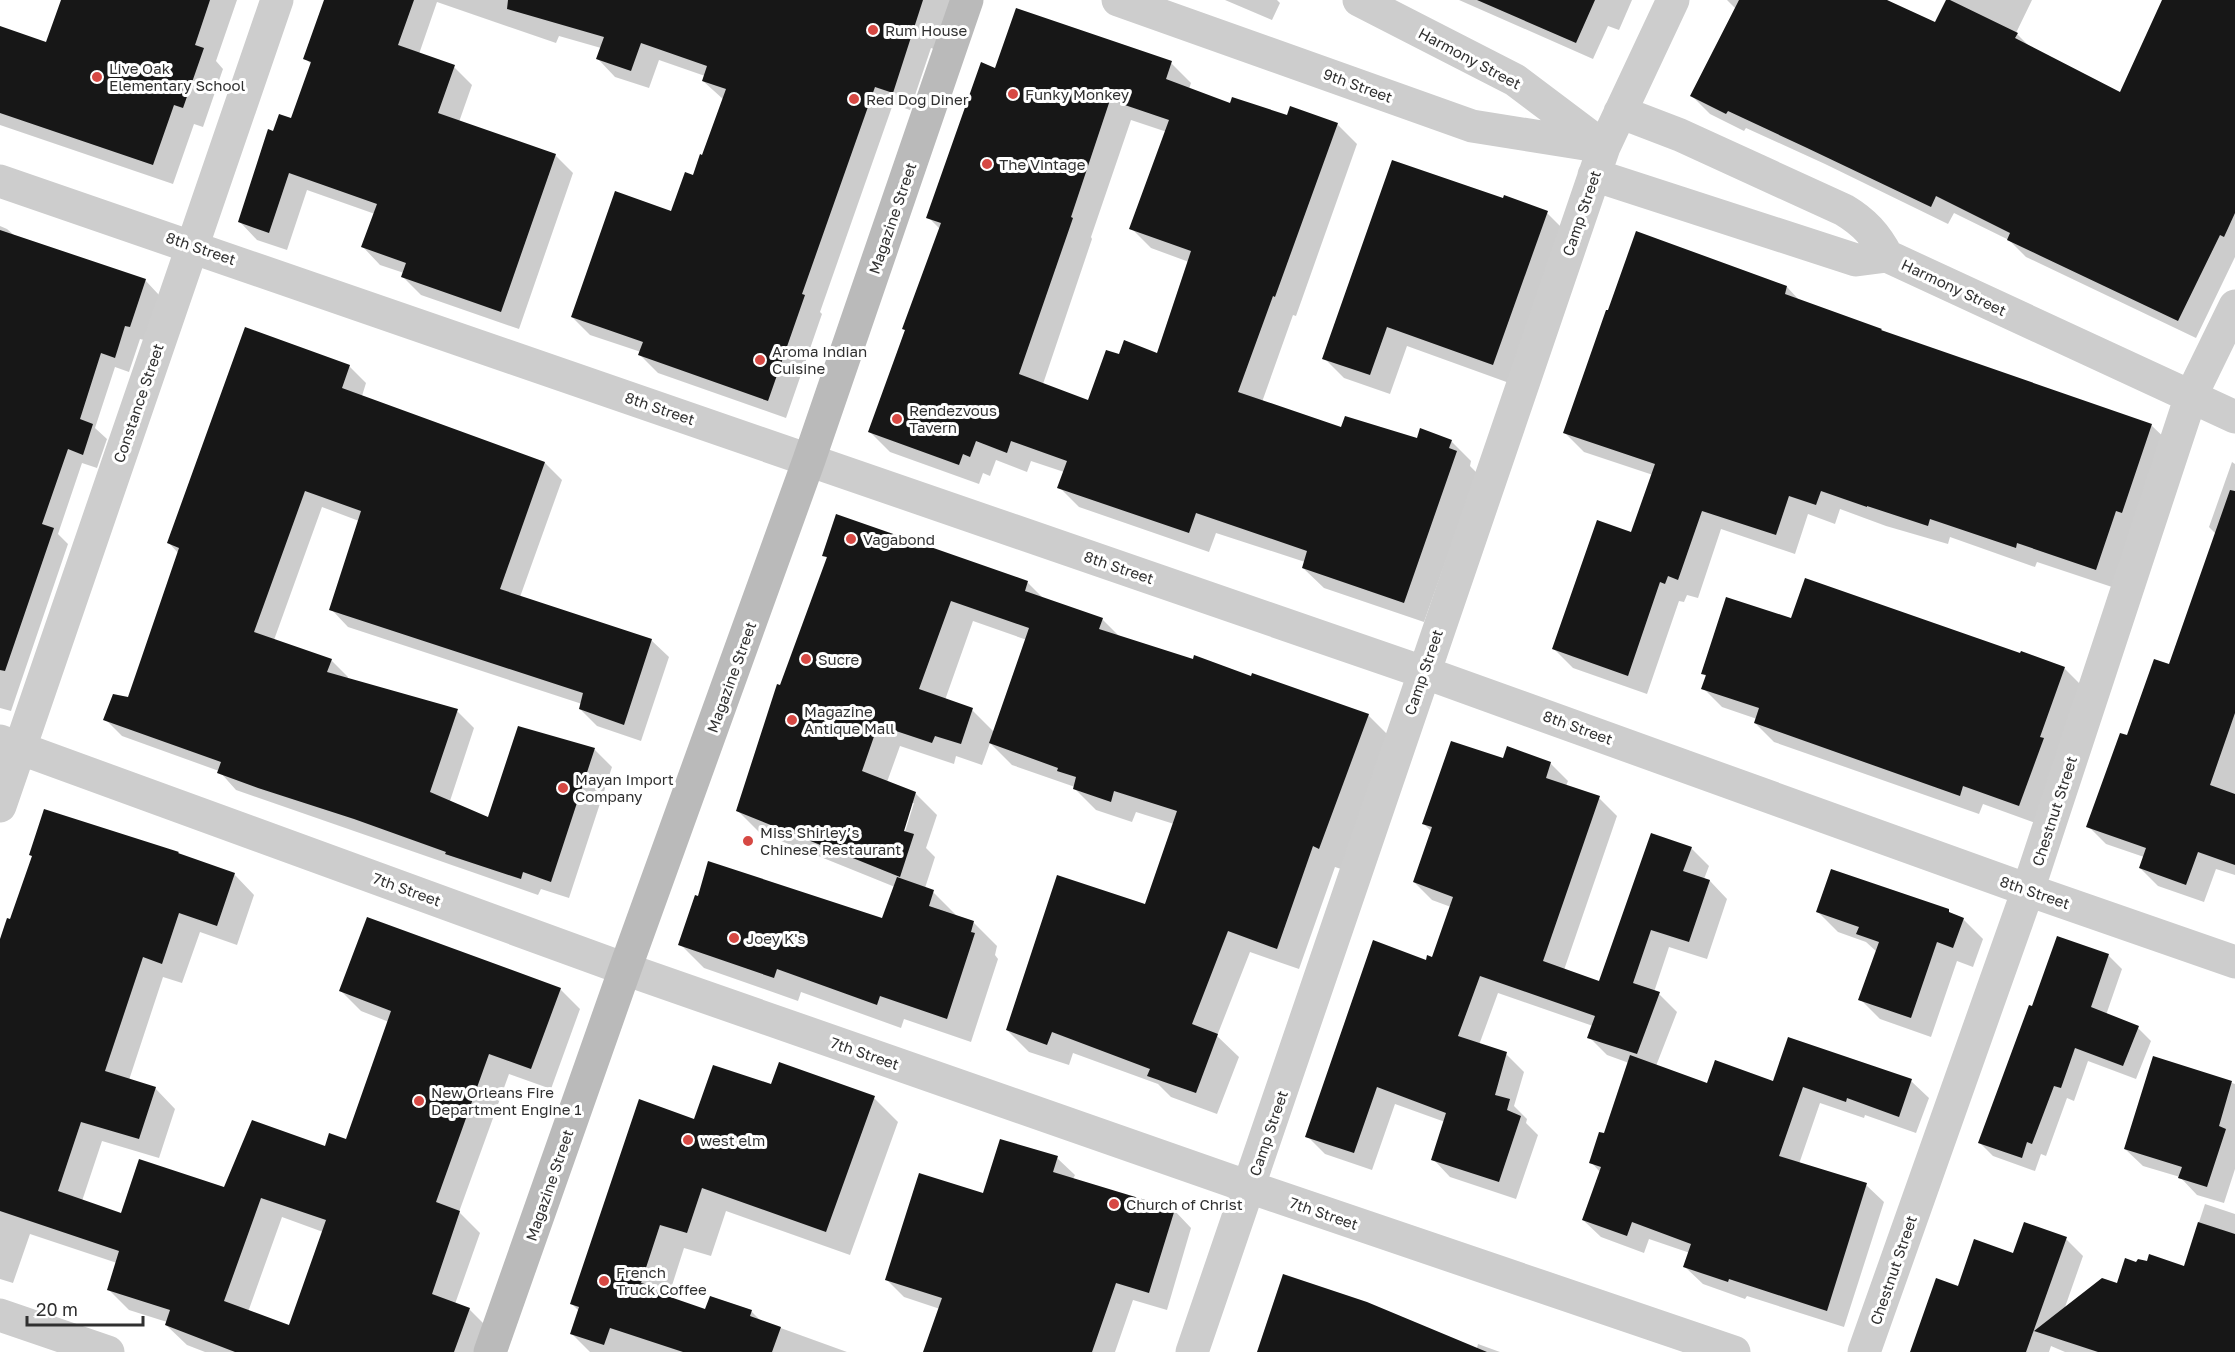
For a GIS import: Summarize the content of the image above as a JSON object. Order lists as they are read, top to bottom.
{
  "streets": {
    "street": [
      "Harmony Street",
      "9th Street",
      "Camp Street",
      "Magazine Street",
      "8th Street",
      "Constance Street",
      "Chestnut Street",
      "7th Street"
    ]
  },
  "crossings": [
    ["Harmony Street", "9th Street"],
    ["Harmony Street", "Camp Street"],
    ["Harmony Street", "Chestnut Street"],
    ["9th Street", "Camp Street"],
    ["Camp Street", "8th Street"],
    ["Camp Street", "7th Street"],
    ["Magazine Street", "8th Street"],
    ["Magazine Street", "7th Street"],
    ["8th Street", "Constance Street"],
    ["8th Street", "Chestnut Street"],
    ["Constance Street", "7th Street"]
  ],
  "places": [
    "Rum House",
    "Live Oak Elementary School",
    "Funky Monkey",
    "Red Dog Diner",
    "The Vintage",
    "Aroma Indian Cuisine",
    "Rendezvous Tavern",
    "Vagabond",
    "Sucre",
    "Magazine Antique Mall",
    "Mayan Import Company",
    "Miss Shirley’s Chinese Restaurant",
    "Joey K's",
    "New Orleans Fire Department Engine 1",
    "west elm",
    "Church of Christ",
    "French Truck Coffee"
  ],
  "scale_bar": "20 m"
}
